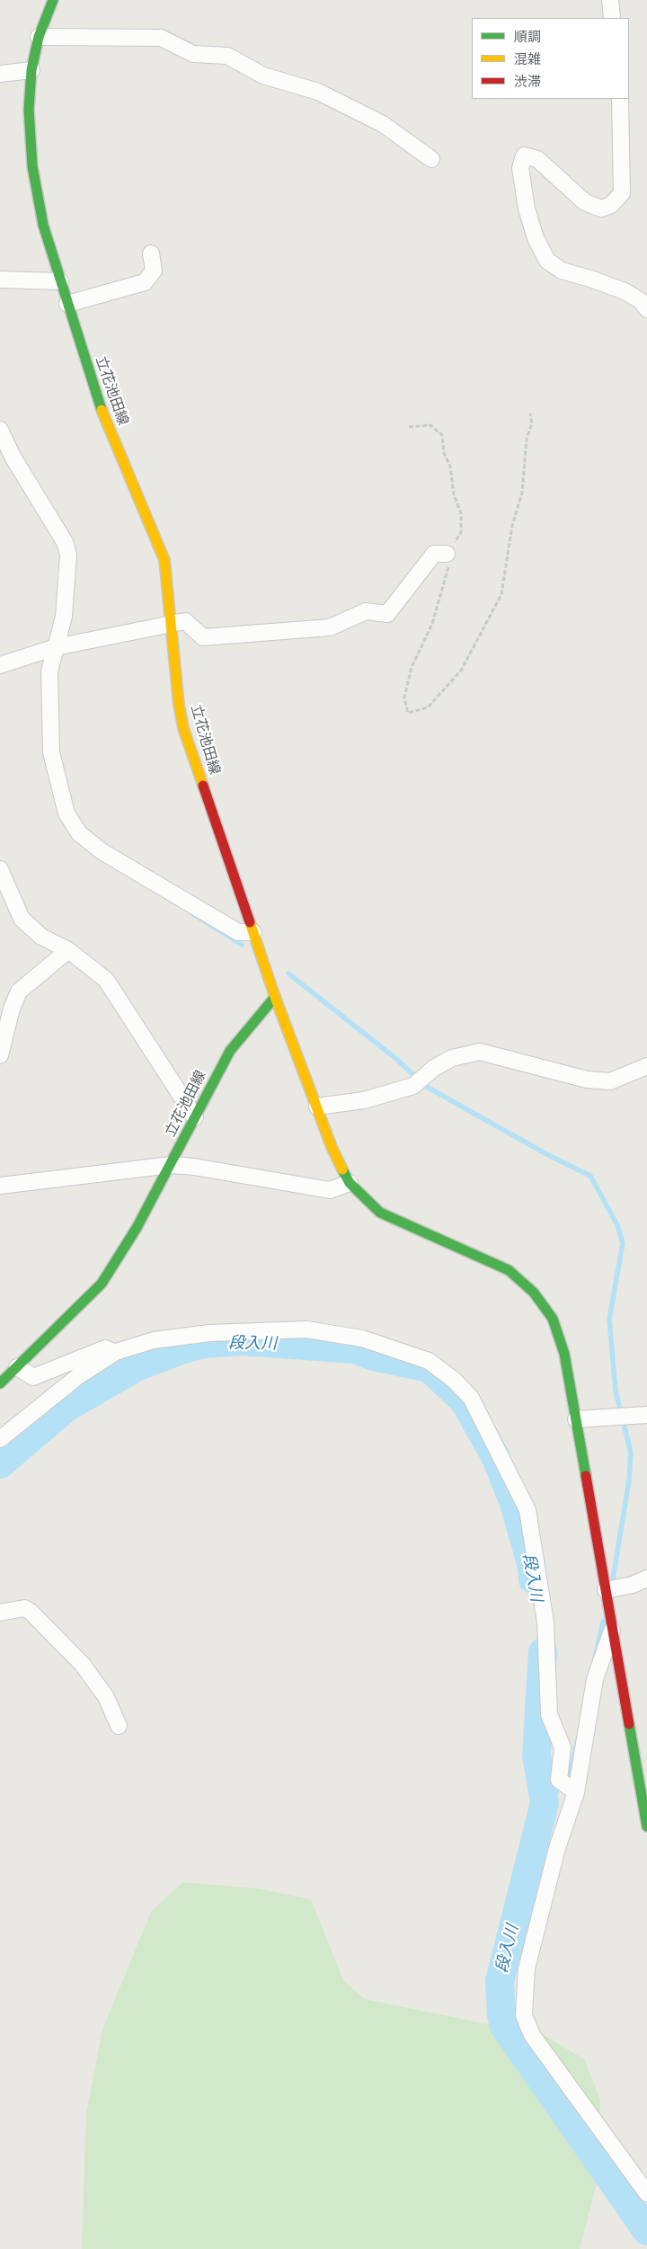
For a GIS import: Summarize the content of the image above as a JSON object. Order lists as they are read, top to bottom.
{
  "streets": {
    "main road": ["立花池田線"]
  },
  "water": ["段入川"],
  "legend": ["順調", "混雑", "渋滞"]
}
